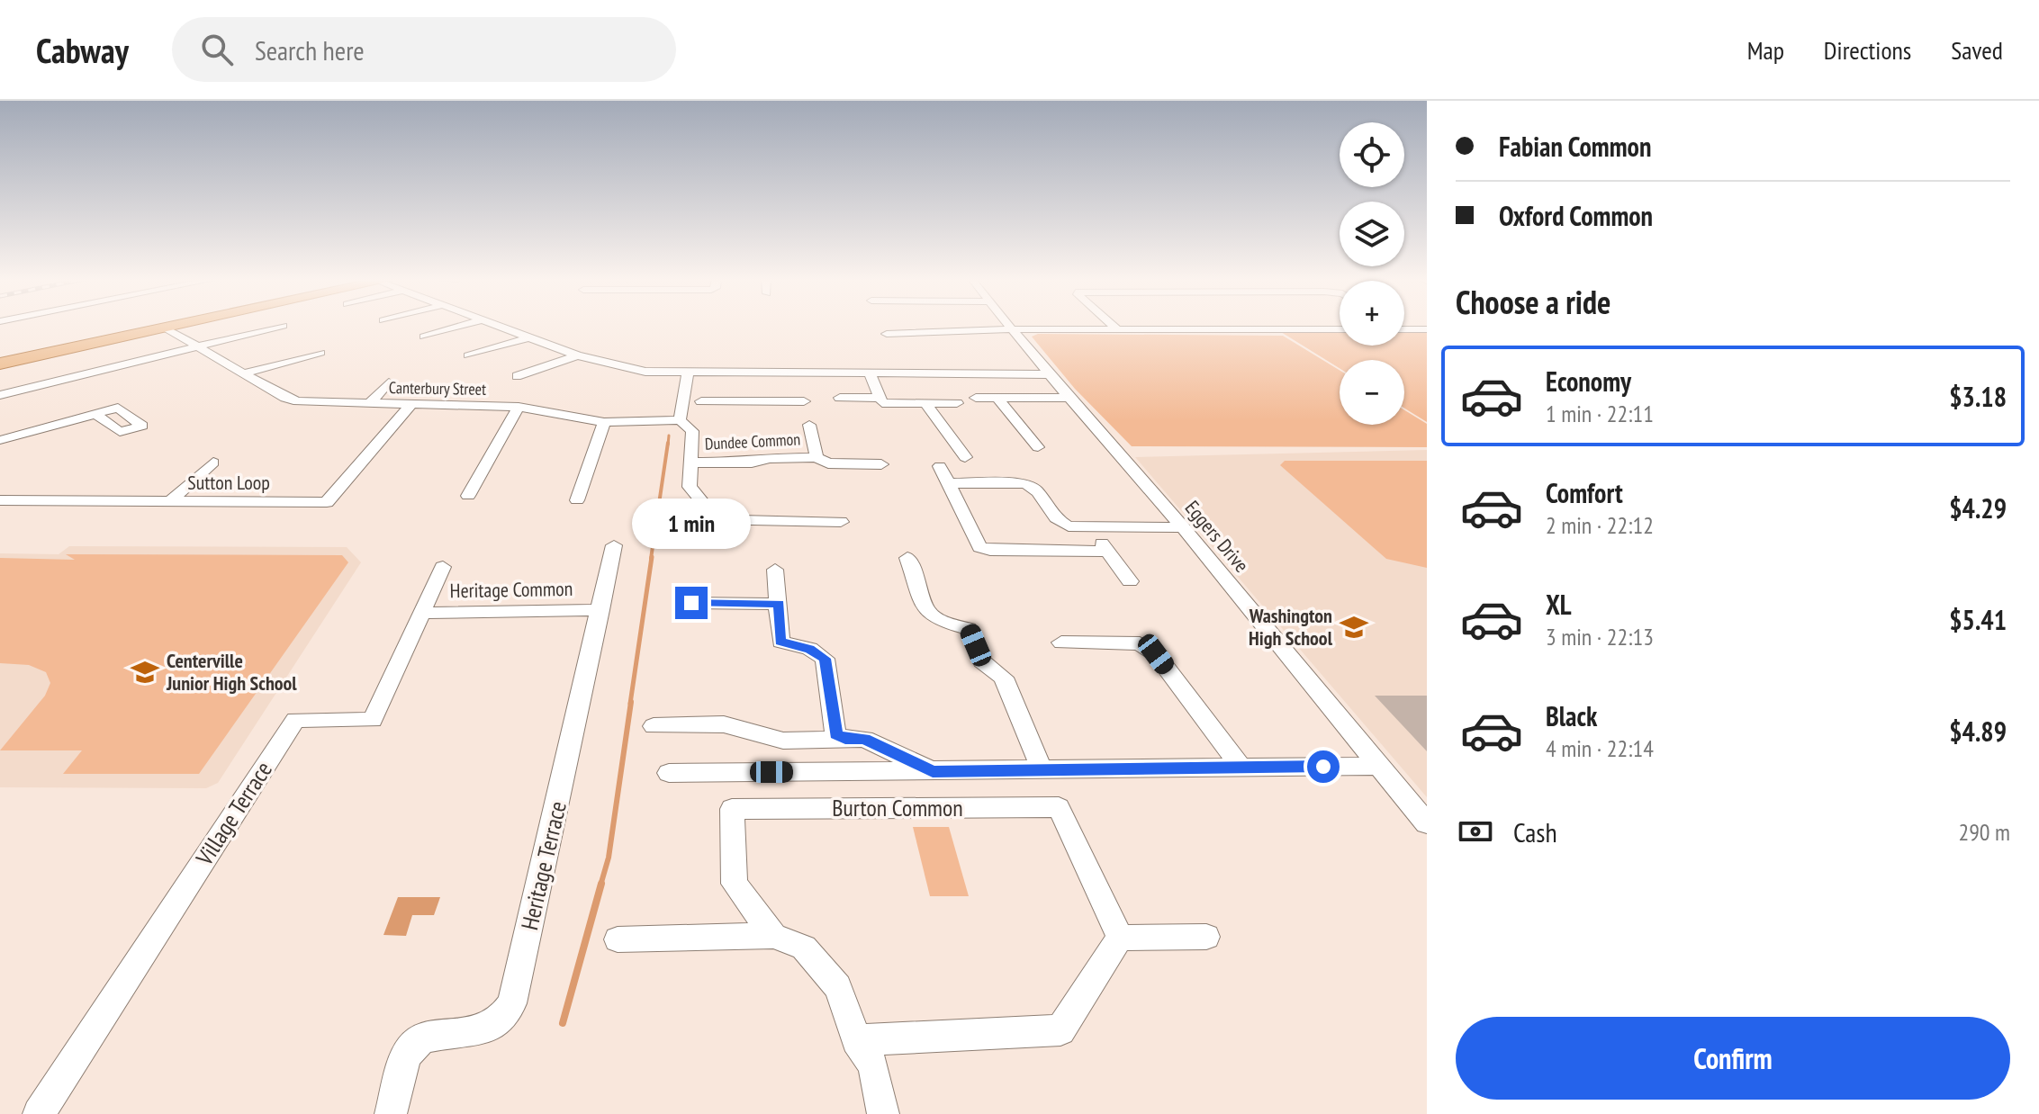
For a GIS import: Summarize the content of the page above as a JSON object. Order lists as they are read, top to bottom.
{
  "streets": {
    "street": [
      "Canterbury Street",
      "Dundee Common",
      "Sutton Loop",
      "Eggers Drive",
      "Heritage Common",
      "Burton Common",
      "Village Terrace",
      "Heritage Terrace"
    ]
  },
  "crossings": [
    ["Canterbury Street", "Sutton Loop"],
    ["Heritage Common", "Village Terrace"],
    ["Heritage Common", "Heritage Terrace"]
  ],
  "places": {
    "school or university": ["Washington High School", "Centerville Junior High School"]
  },
  "page": {
    "header": "Cabway",
    "search": "Search here",
    "nav": ["Map", "Directions", "Saved"],
    "banner": ["Fabian Common", "Oxford Common"],
    "map_buttons": ["+", "−"],
    "heading": "Choose a ride",
    "list": [
      {
        "name": "Economy",
        "note": "1 min · 22:11",
        "value": "$3.18"
      },
      {
        "name": "Comfort",
        "note": "2 min · 22:12",
        "value": "$4.29"
      },
      {
        "name": "XL",
        "note": "3 min · 22:13",
        "value": "$5.41"
      },
      {
        "name": "Black",
        "note": "4 min · 22:14",
        "value": "$4.89"
      }
    ],
    "bubble": "1 min",
    "pay": ["Cash", "290 m"],
    "buttons": "Confirm"
  }
}
